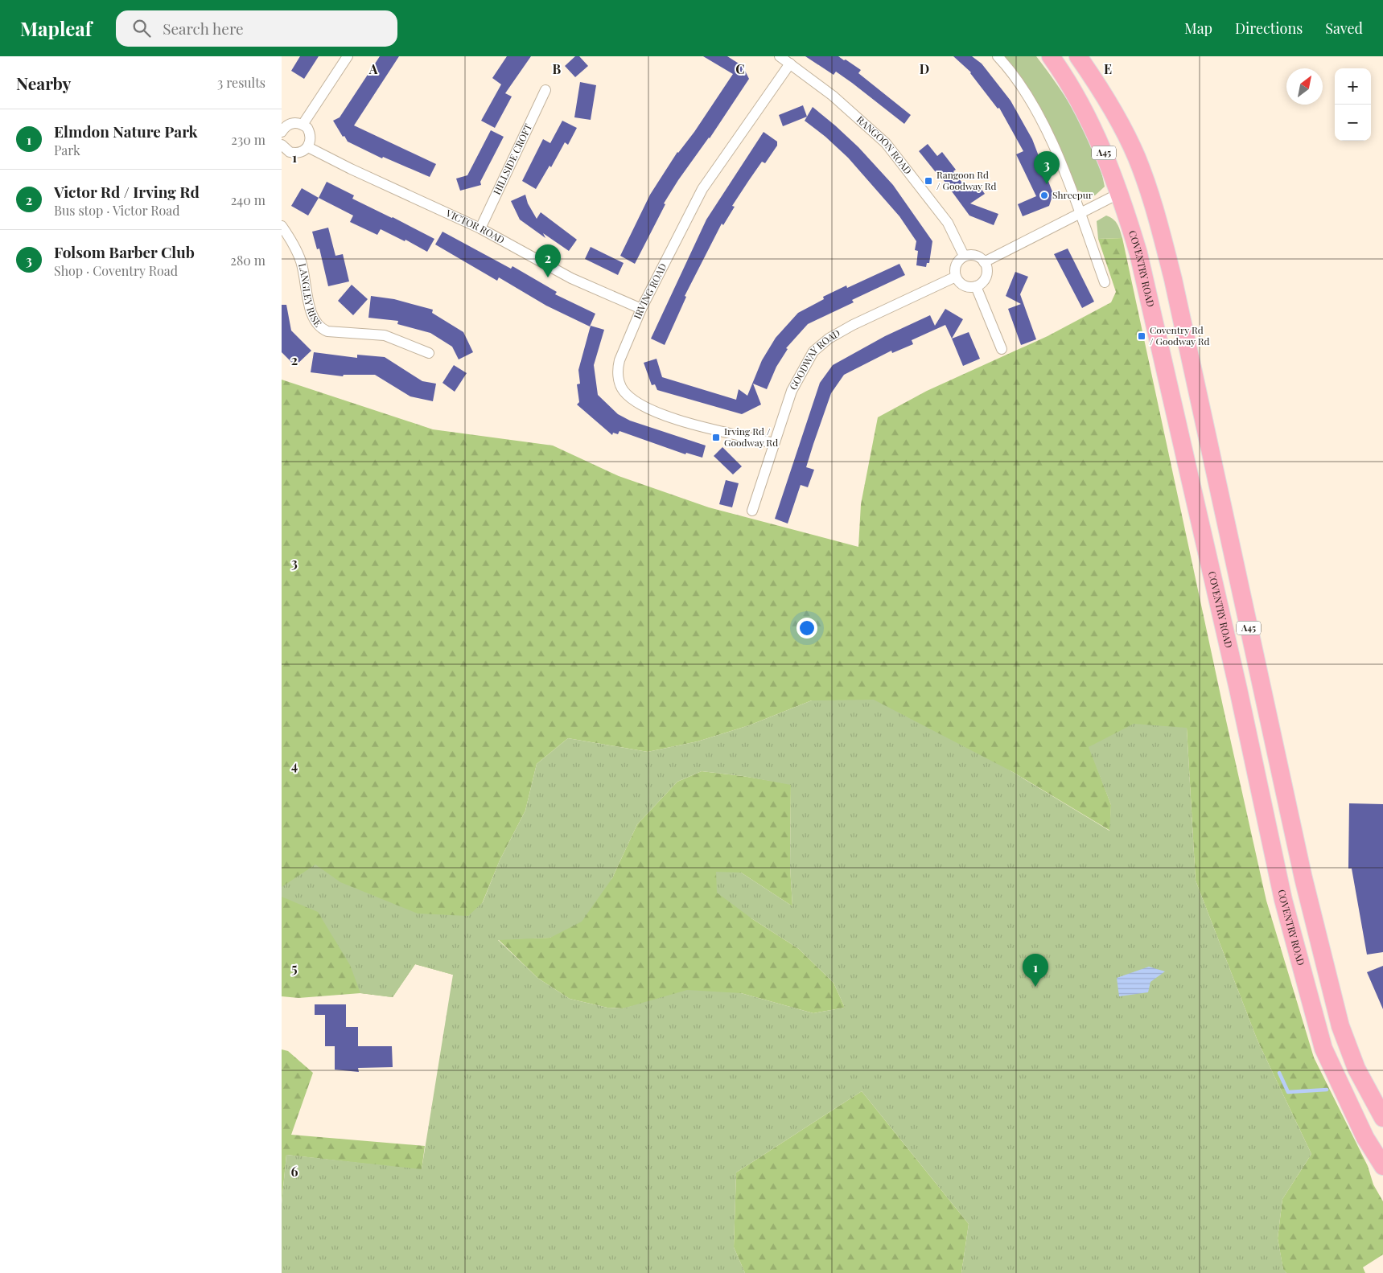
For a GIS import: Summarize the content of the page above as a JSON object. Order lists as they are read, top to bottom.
{
  "streets": {
    "highway": ["A45", "COVENTRY ROAD"],
    "street": [
      "RANGOON ROAD",
      "HILLSIDE CROFT",
      "VICTOR ROAD",
      "IRVING ROAD",
      "LANGLEY RISE",
      "GOODWAY ROAD"
    ]
  },
  "crossings": [
    ["RANGOON ROAD", "IRVING ROAD"],
    ["RANGOON ROAD", "GOODWAY ROAD"],
    ["HILLSIDE CROFT", "VICTOR ROAD"],
    ["VICTOR ROAD", "IRVING ROAD"],
    ["IRVING ROAD", "GOODWAY ROAD"]
  ],
  "places": {
    "transit": ["Rangoon Rd / Goodway Rd", "Coventry Rd / Goodway Rd", "Irving Rd / Goodway Rd"],
    "other": ["Shreepur"]
  },
  "north": "top right",
  "page": {
    "header": "Mapleaf",
    "search": "Search here",
    "nav": ["Map", "Directions", "Saved"],
    "heading": ["Nearby", "3 results"],
    "map_buttons": ["+", "−"],
    "list": [
      {
        "mark": "1",
        "name": "Elmdon Nature Park",
        "note": "Park",
        "value": "230 m"
      },
      {
        "mark": "2",
        "name": "Victor Rd / Irving Rd",
        "note": "Bus stop · Victor Road",
        "value": "240 m"
      },
      {
        "mark": "3",
        "name": "Folsom Barber Club",
        "note": "Shop · Coventry Road",
        "value": "280 m"
      }
    ],
    "pins": ["3", "2", "1"]
  },
  "grid": {
    "columns": [
      "A",
      "B",
      "C",
      "D",
      "E"
    ],
    "rows": [
      "1",
      "2",
      "3",
      "4",
      "5",
      "6"
    ]
  }
}
